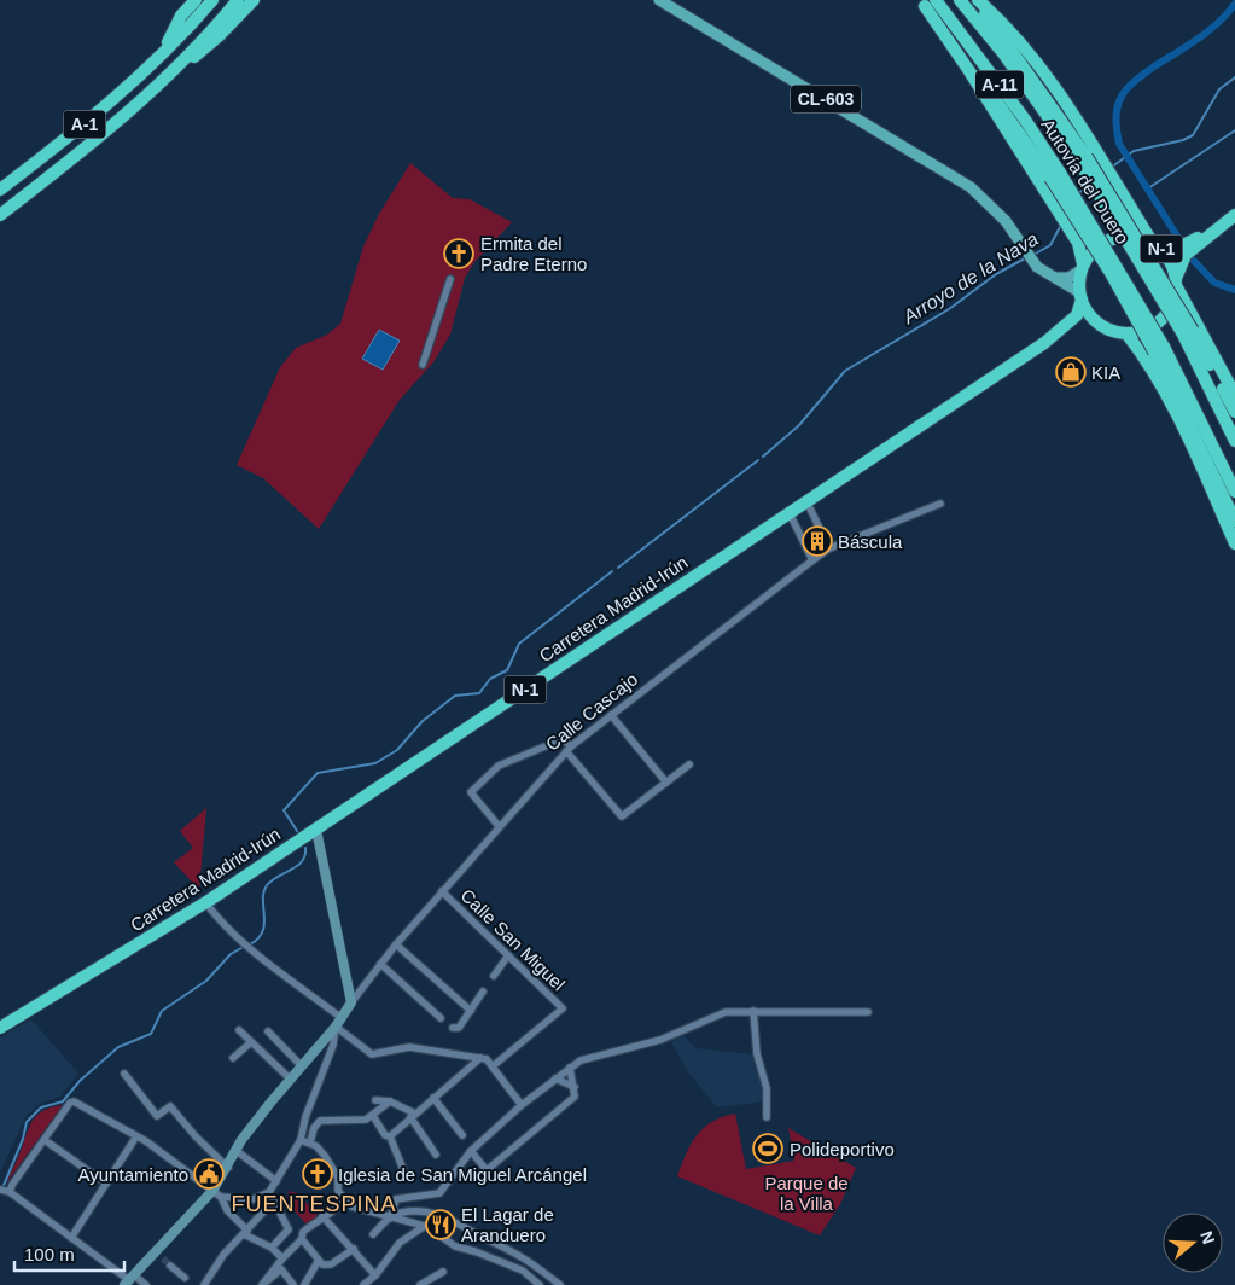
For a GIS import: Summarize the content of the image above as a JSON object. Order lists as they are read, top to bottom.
{
  "streets": {
    "highway": [
      "A-11",
      "A-1",
      "Autovía del Duero",
      "N-1",
      "Carretera Madrid-Irún"
    ],
    "main road": ["CL-603", "Calle Cascajo"],
    "street": ["Calle San Miguel"]
  },
  "crossings": [
    ["CL-603", "N-1"],
    ["CL-603", "Carretera Madrid-Irún"],
    ["N-1", "Carretera Madrid-Irún"],
    ["Calle Cascajo", "Calle San Miguel"]
  ],
  "districts": ["FUENTESPINA"],
  "water": ["Arroyo de la Nava"],
  "parks": ["Parque de la Villa"],
  "places": {
    "church": ["Ermita del Padre Eterno", "Iglesia de San Miguel Arcángel"],
    "shop": ["KIA"],
    "building": ["Báscula"],
    "sports": ["Polideportivo"],
    "public building": ["Ayuntamiento"],
    "restaurant": ["El Lagar de Aranduero"]
  },
  "scale_bar": "100 m",
  "north": "right"
}
